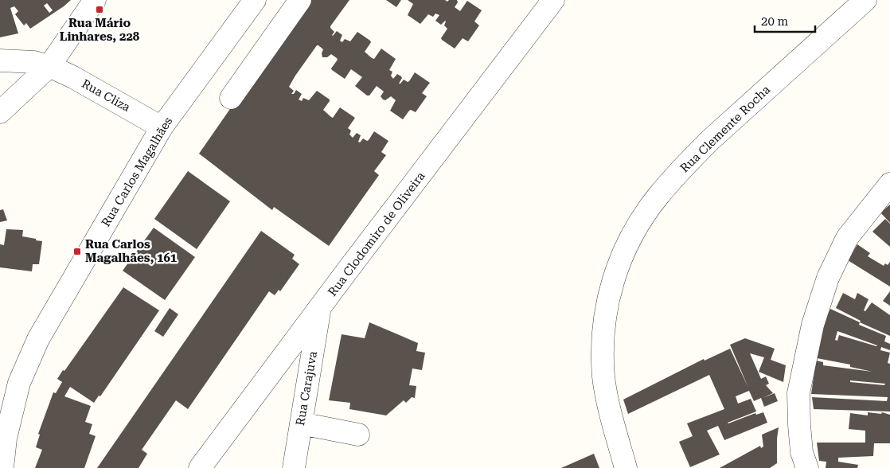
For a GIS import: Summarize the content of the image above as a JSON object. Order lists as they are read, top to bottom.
{
  "streets": {
    "street": [
      "Rua Cliza",
      "Rua Clemente Rocha",
      "Rua Carlos Magalhães",
      "Rua Clodomiro de Oliveira",
      "Rua Carajuva"
    ]
  },
  "crossings": [
    ["Rua Cliza", "Rua Carlos Magalhães"],
    ["Rua Clodomiro de Oliveira", "Rua Carajuva"]
  ],
  "places": {
    "transit": ["Rua Mário Linhares, 228", "Rua Carlos Magalhães, 161"]
  },
  "scale_bar": "20 m"
}
